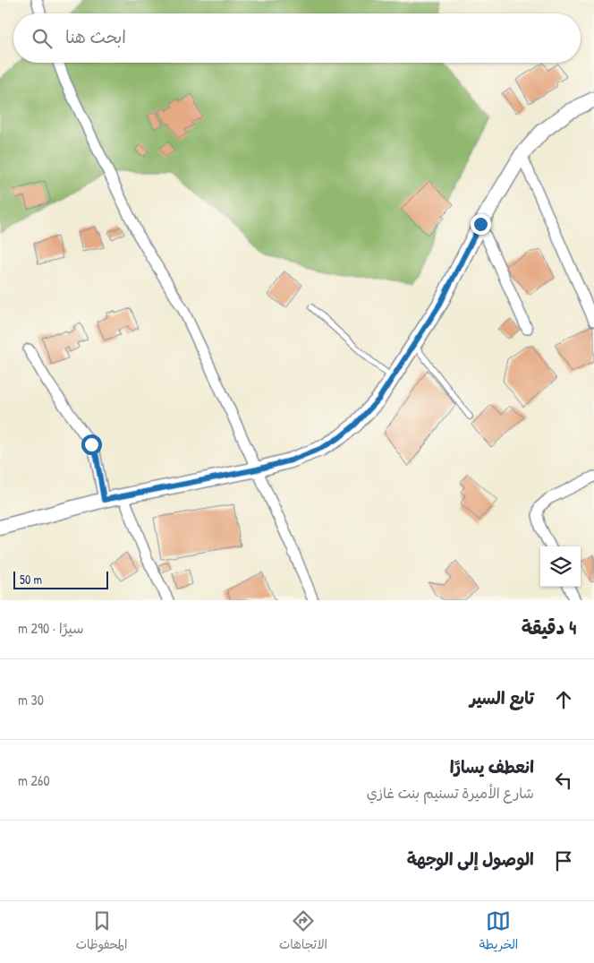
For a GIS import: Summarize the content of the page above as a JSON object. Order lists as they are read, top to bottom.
{
  "scale_bar": "50 m",
  "page": {
    "search": "ابحث هنا",
    "scale": "50 m",
    "heading": ["4 دقيقة", "سيرًا · 290 m"],
    "list": [
      ["تابع السير", "30 m"],
      ["انعطف يسارًا", "شارع الأميرة تسنيم بنت غازي", "260 m"],
      "الوصول إلى الوجهة"
    ],
    "nav": ["الخريطة", "الاتجاهات", "المحفوظات"]
  }
}
